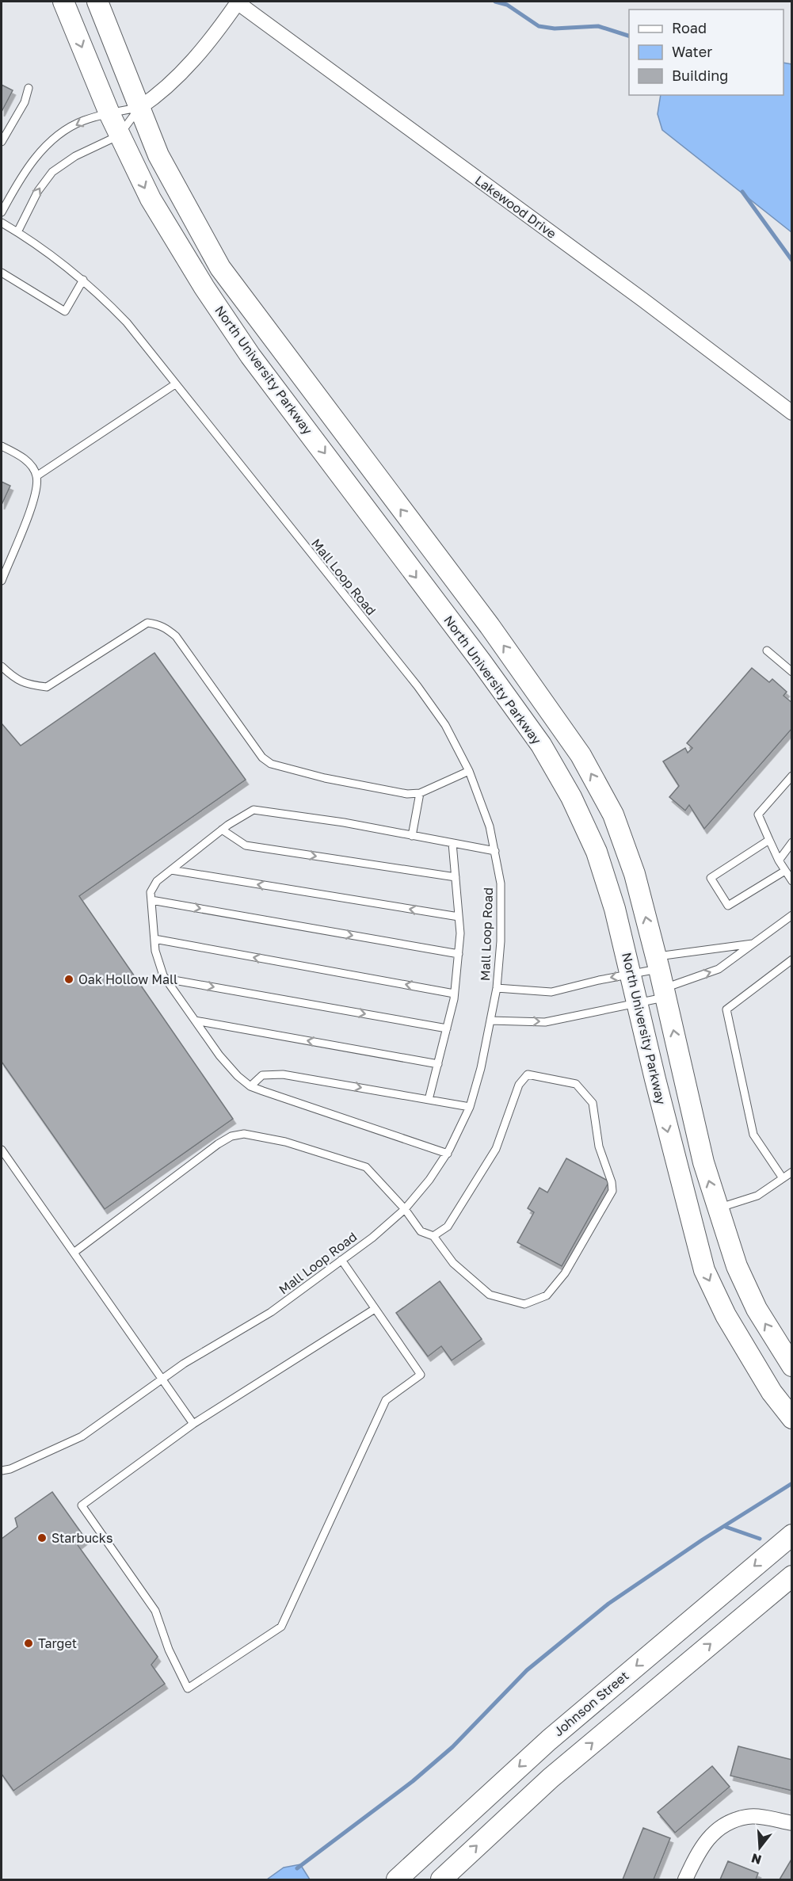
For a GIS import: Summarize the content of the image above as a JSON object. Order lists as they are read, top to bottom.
{
  "streets": {
    "main road": ["North University Parkway", "Johnson Street"],
    "street": ["Lakewood Drive"],
    "lane": ["Mall Loop Road"]
  },
  "crossings": [
    ["Lakewood Drive", "North University Parkway"]
  ],
  "places": ["Oak Hollow Mall", "Starbucks", "Target"],
  "legend": ["Road", "Water", "Building"],
  "north": "bottom"
}
